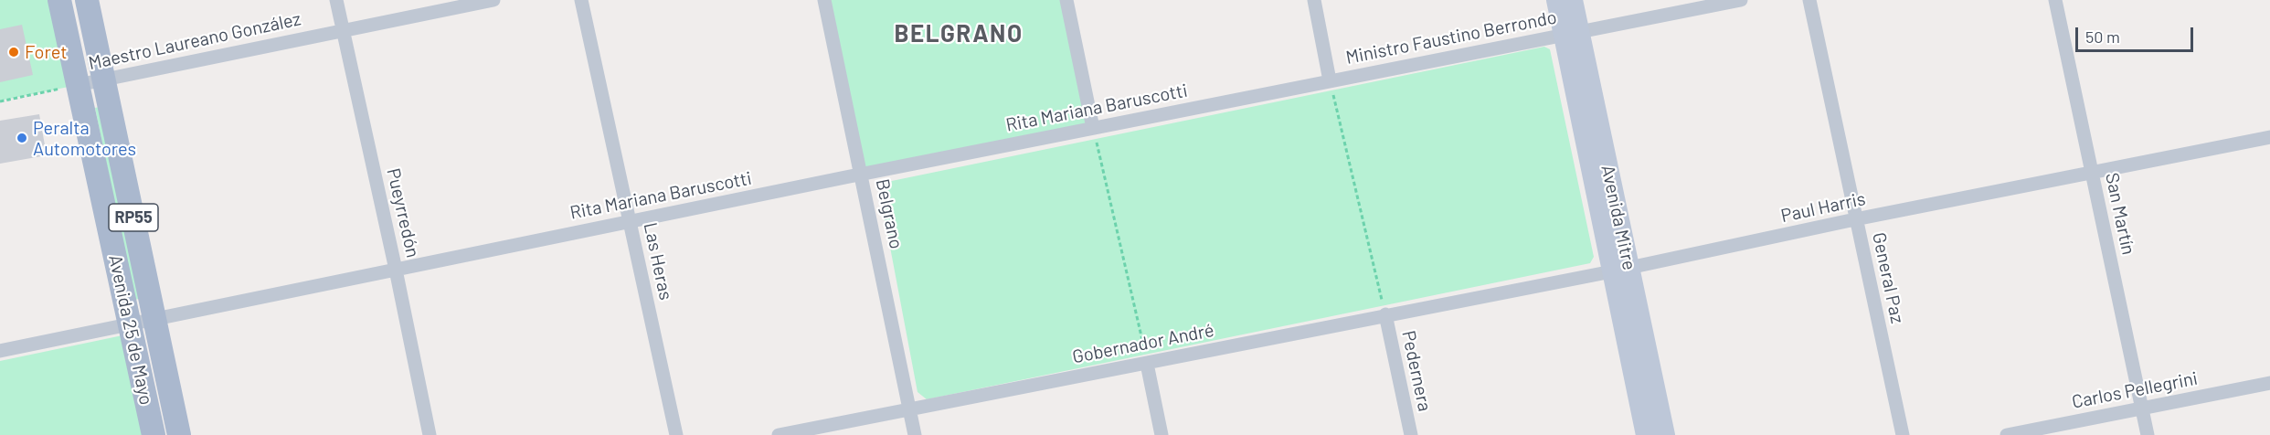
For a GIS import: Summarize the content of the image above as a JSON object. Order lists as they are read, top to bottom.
{
  "streets": {
    "main road": ["RP55", "Avenida Mitre", "Avenida 25 de Mayo"],
    "street": [
      "Ministro Faustino Berrondo",
      "Maestro Laureano González",
      "Rita Mariana Baruscotti",
      "Paul Harris",
      "Pueyrredón",
      "Belgrano",
      "San Martín",
      "Las Heras",
      "General Paz",
      "Gobernador André",
      "Pedernera",
      "Carlos Pellegrini"
    ]
  },
  "crossings": [
    ["Ministro Faustino Berrondo", "Rita Mariana Baruscotti"],
    ["Ministro Faustino Berrondo", "Avenida Mitre"],
    ["Maestro Laureano González", "Pueyrredón"],
    ["Maestro Laureano González", "Avenida 25 de Mayo"],
    ["Rita Mariana Baruscotti", "Pueyrredón"],
    ["Rita Mariana Baruscotti", "Belgrano"],
    ["Rita Mariana Baruscotti", "Las Heras"],
    ["Rita Mariana Baruscotti", "Avenida 25 de Mayo"],
    ["Paul Harris", "San Martín"],
    ["Paul Harris", "Avenida Mitre"],
    ["Paul Harris", "General Paz"],
    ["Paul Harris", "Gobernador André"],
    ["Paul Harris", "Pedernera"],
    ["Belgrano", "Gobernador André"],
    ["San Martín", "Carlos Pellegrini"],
    ["Gobernador André", "Pedernera"]
  ],
  "districts": ["BELGRANO"],
  "places": ["Foret", "Peralta Automotores"],
  "scale_bar": "50 m"
}
